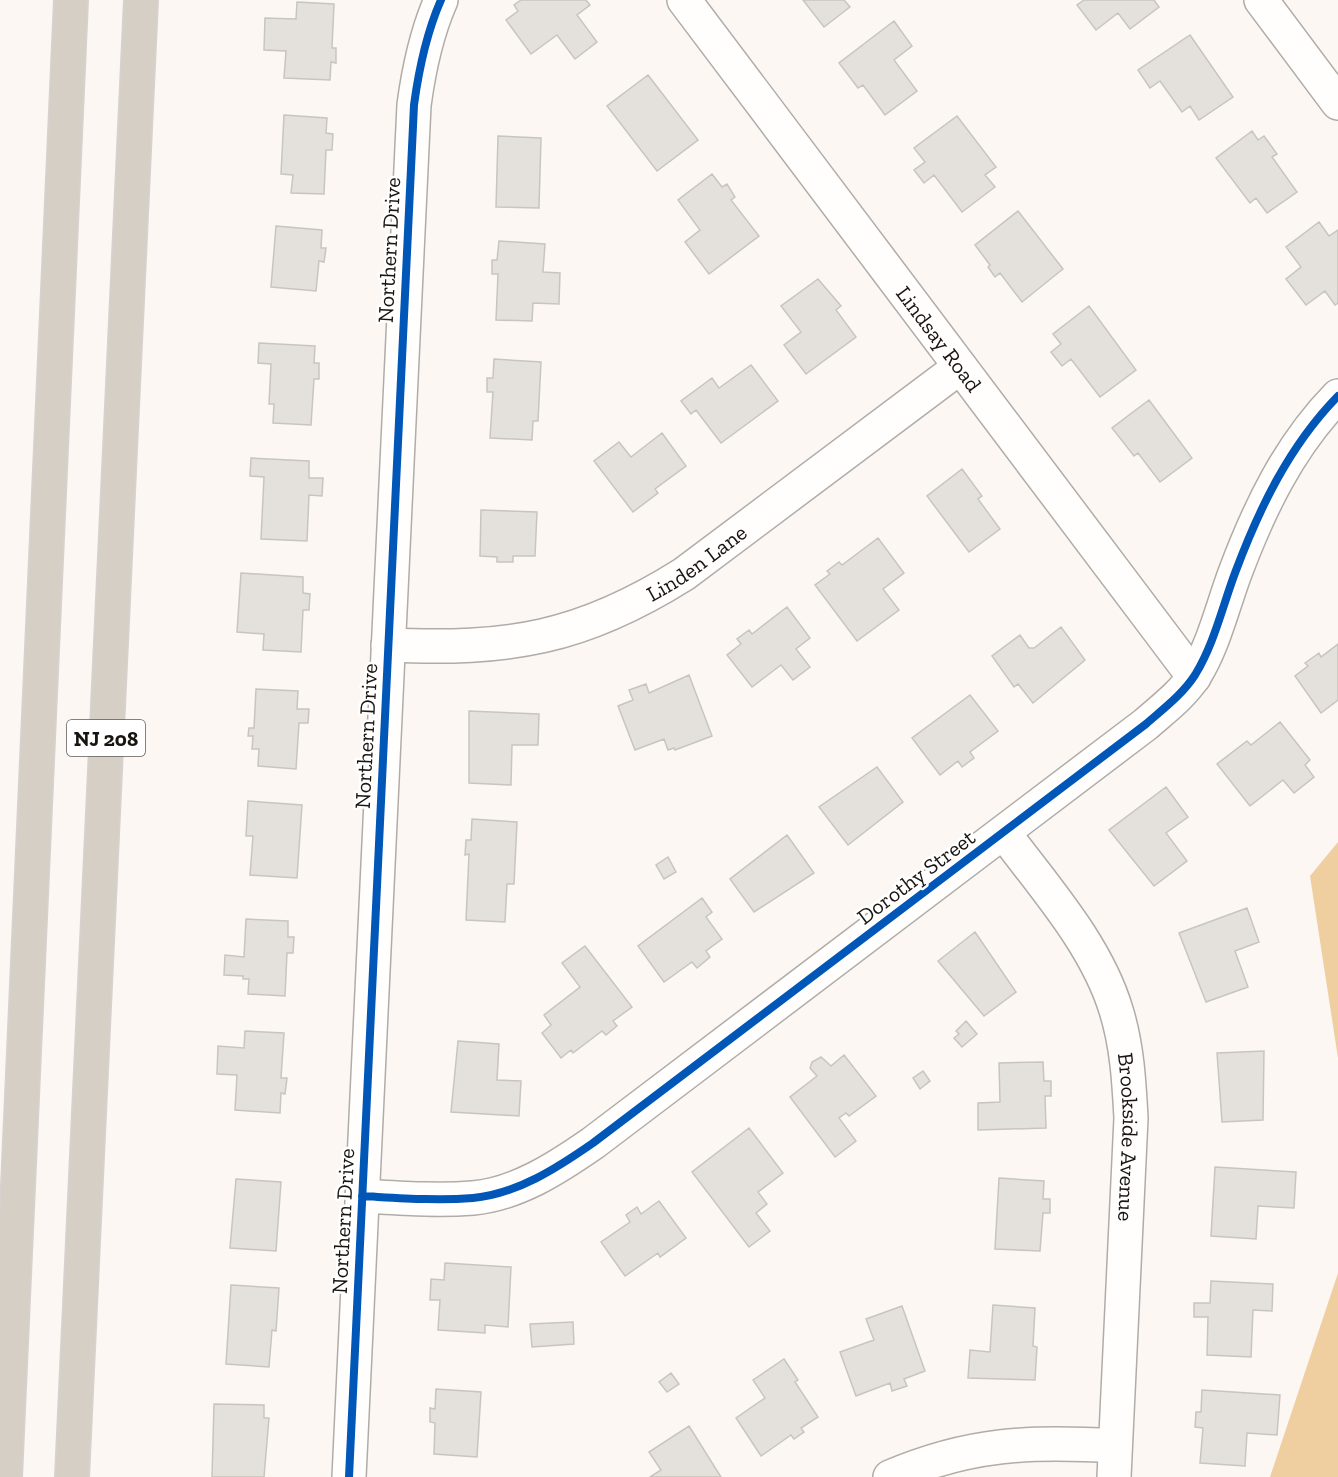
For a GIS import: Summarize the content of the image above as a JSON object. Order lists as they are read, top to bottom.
{
  "streets": {
    "highway": ["NJ 208"],
    "street": [
      "Northern Drive",
      "Lindsay Road",
      "Linden Lane",
      "Dorothy Street",
      "Brookside Avenue"
    ]
  },
  "crossings": [
    ["Northern Drive", "Linden Lane"],
    ["Northern Drive", "Dorothy Street"],
    ["Lindsay Road", "Linden Lane"],
    ["Lindsay Road", "Dorothy Street"],
    ["Dorothy Street", "Brookside Avenue"]
  ]
}
